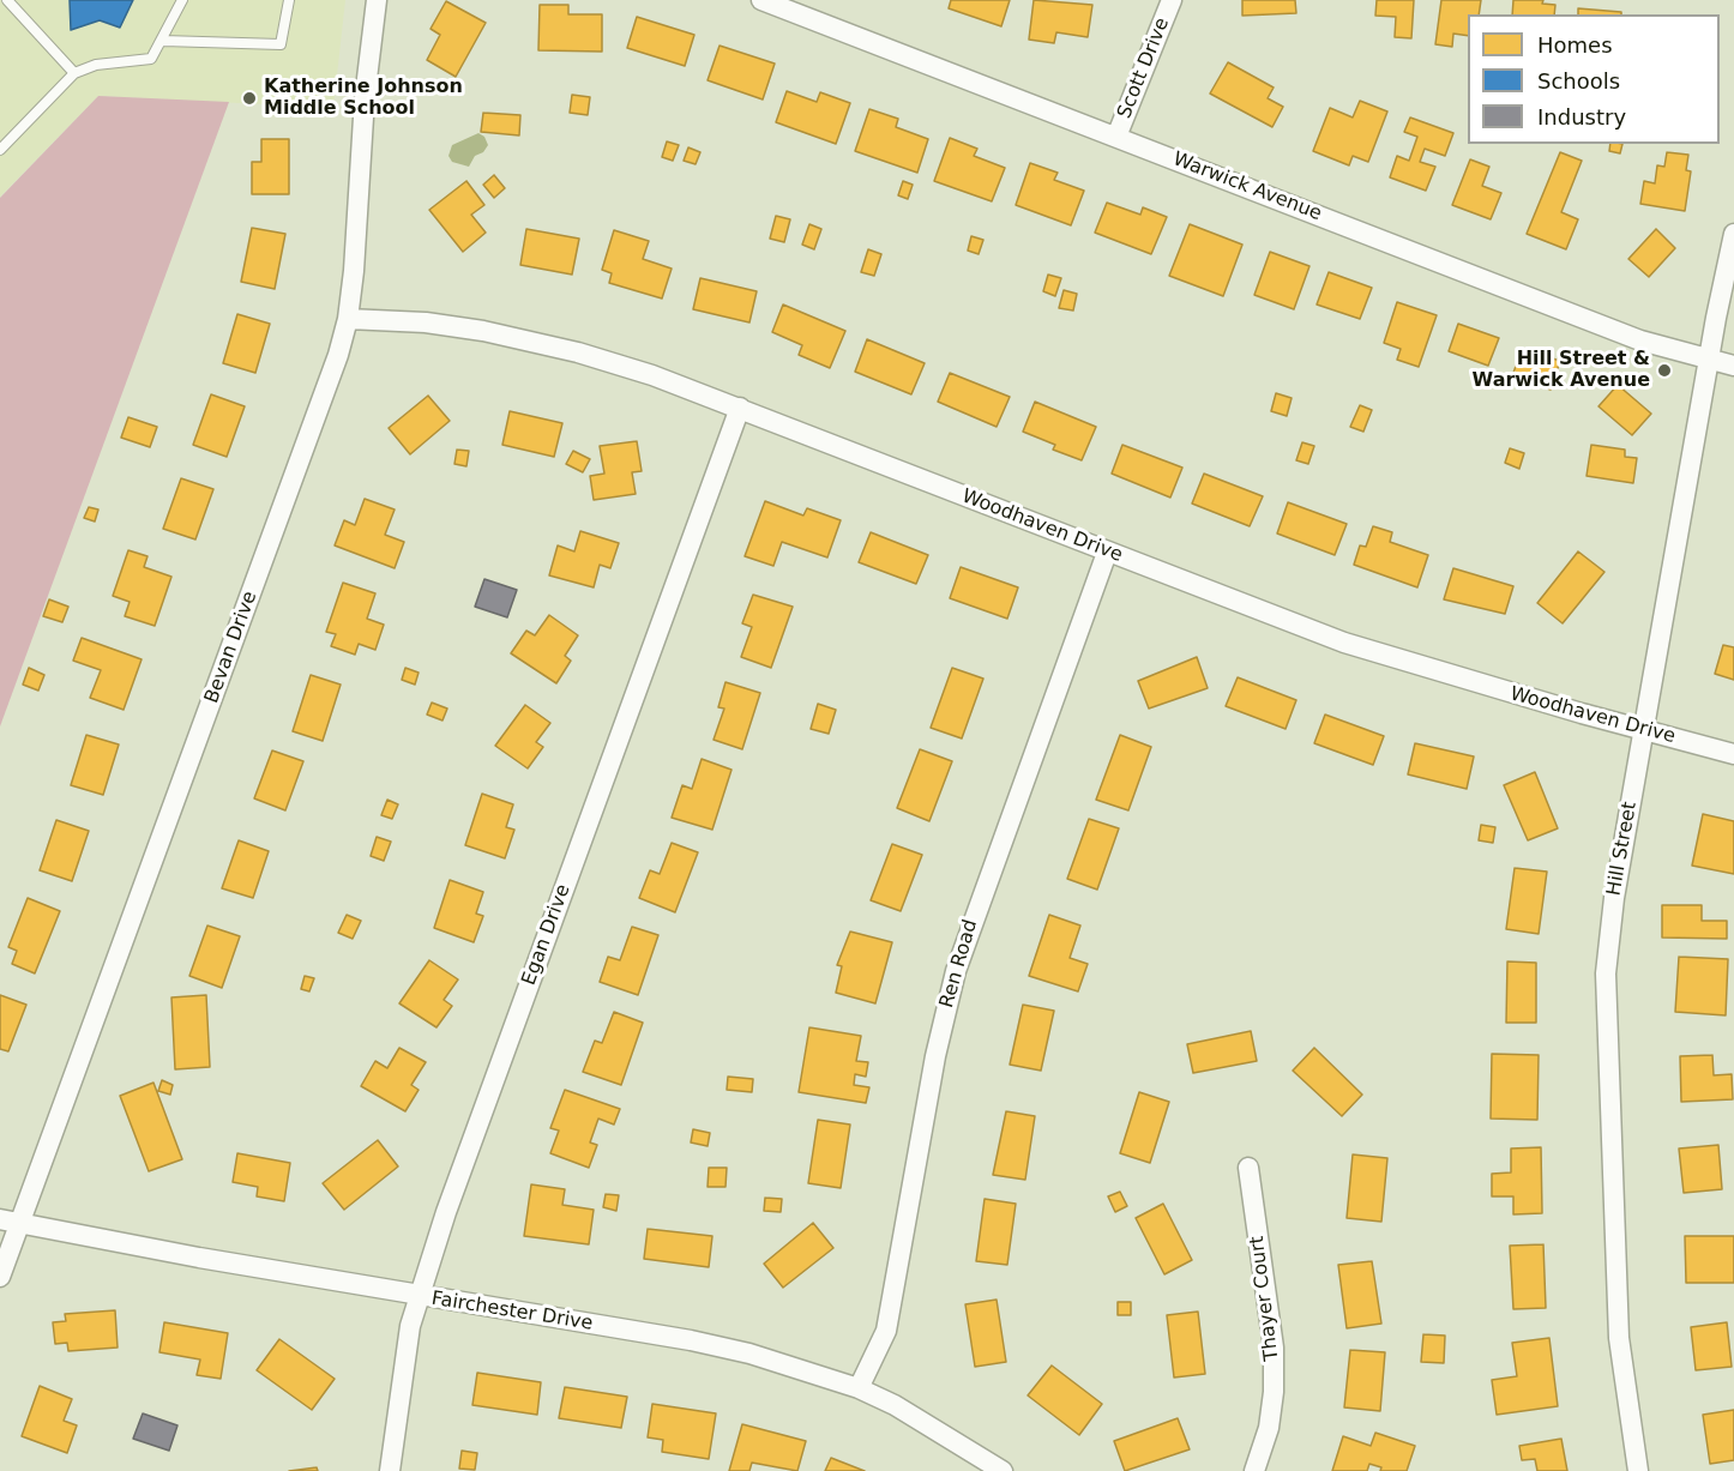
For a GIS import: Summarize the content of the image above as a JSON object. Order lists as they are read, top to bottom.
{
  "streets": {
    "street": [
      "Scott Drive",
      "Warwick Avenue",
      "Woodhaven Drive",
      "Bevan Drive",
      "Hill Street",
      "Egan Drive",
      "Ren Road",
      "Thayer Court",
      "Fairchester Drive"
    ]
  },
  "crossings": [
    ["Scott Drive", "Warwick Avenue"],
    ["Warwick Avenue", "Hill Street"],
    ["Woodhaven Drive", "Bevan Drive"],
    ["Woodhaven Drive", "Hill Street"],
    ["Woodhaven Drive", "Egan Drive"],
    ["Woodhaven Drive", "Ren Road"],
    ["Bevan Drive", "Fairchester Drive"],
    ["Egan Drive", "Fairchester Drive"],
    ["Ren Road", "Fairchester Drive"]
  ],
  "places": ["Katherine Johnson Middle School", "Hill Street & Warwick Avenue"],
  "legend": ["Homes", "Schools", "Industry"]
}
